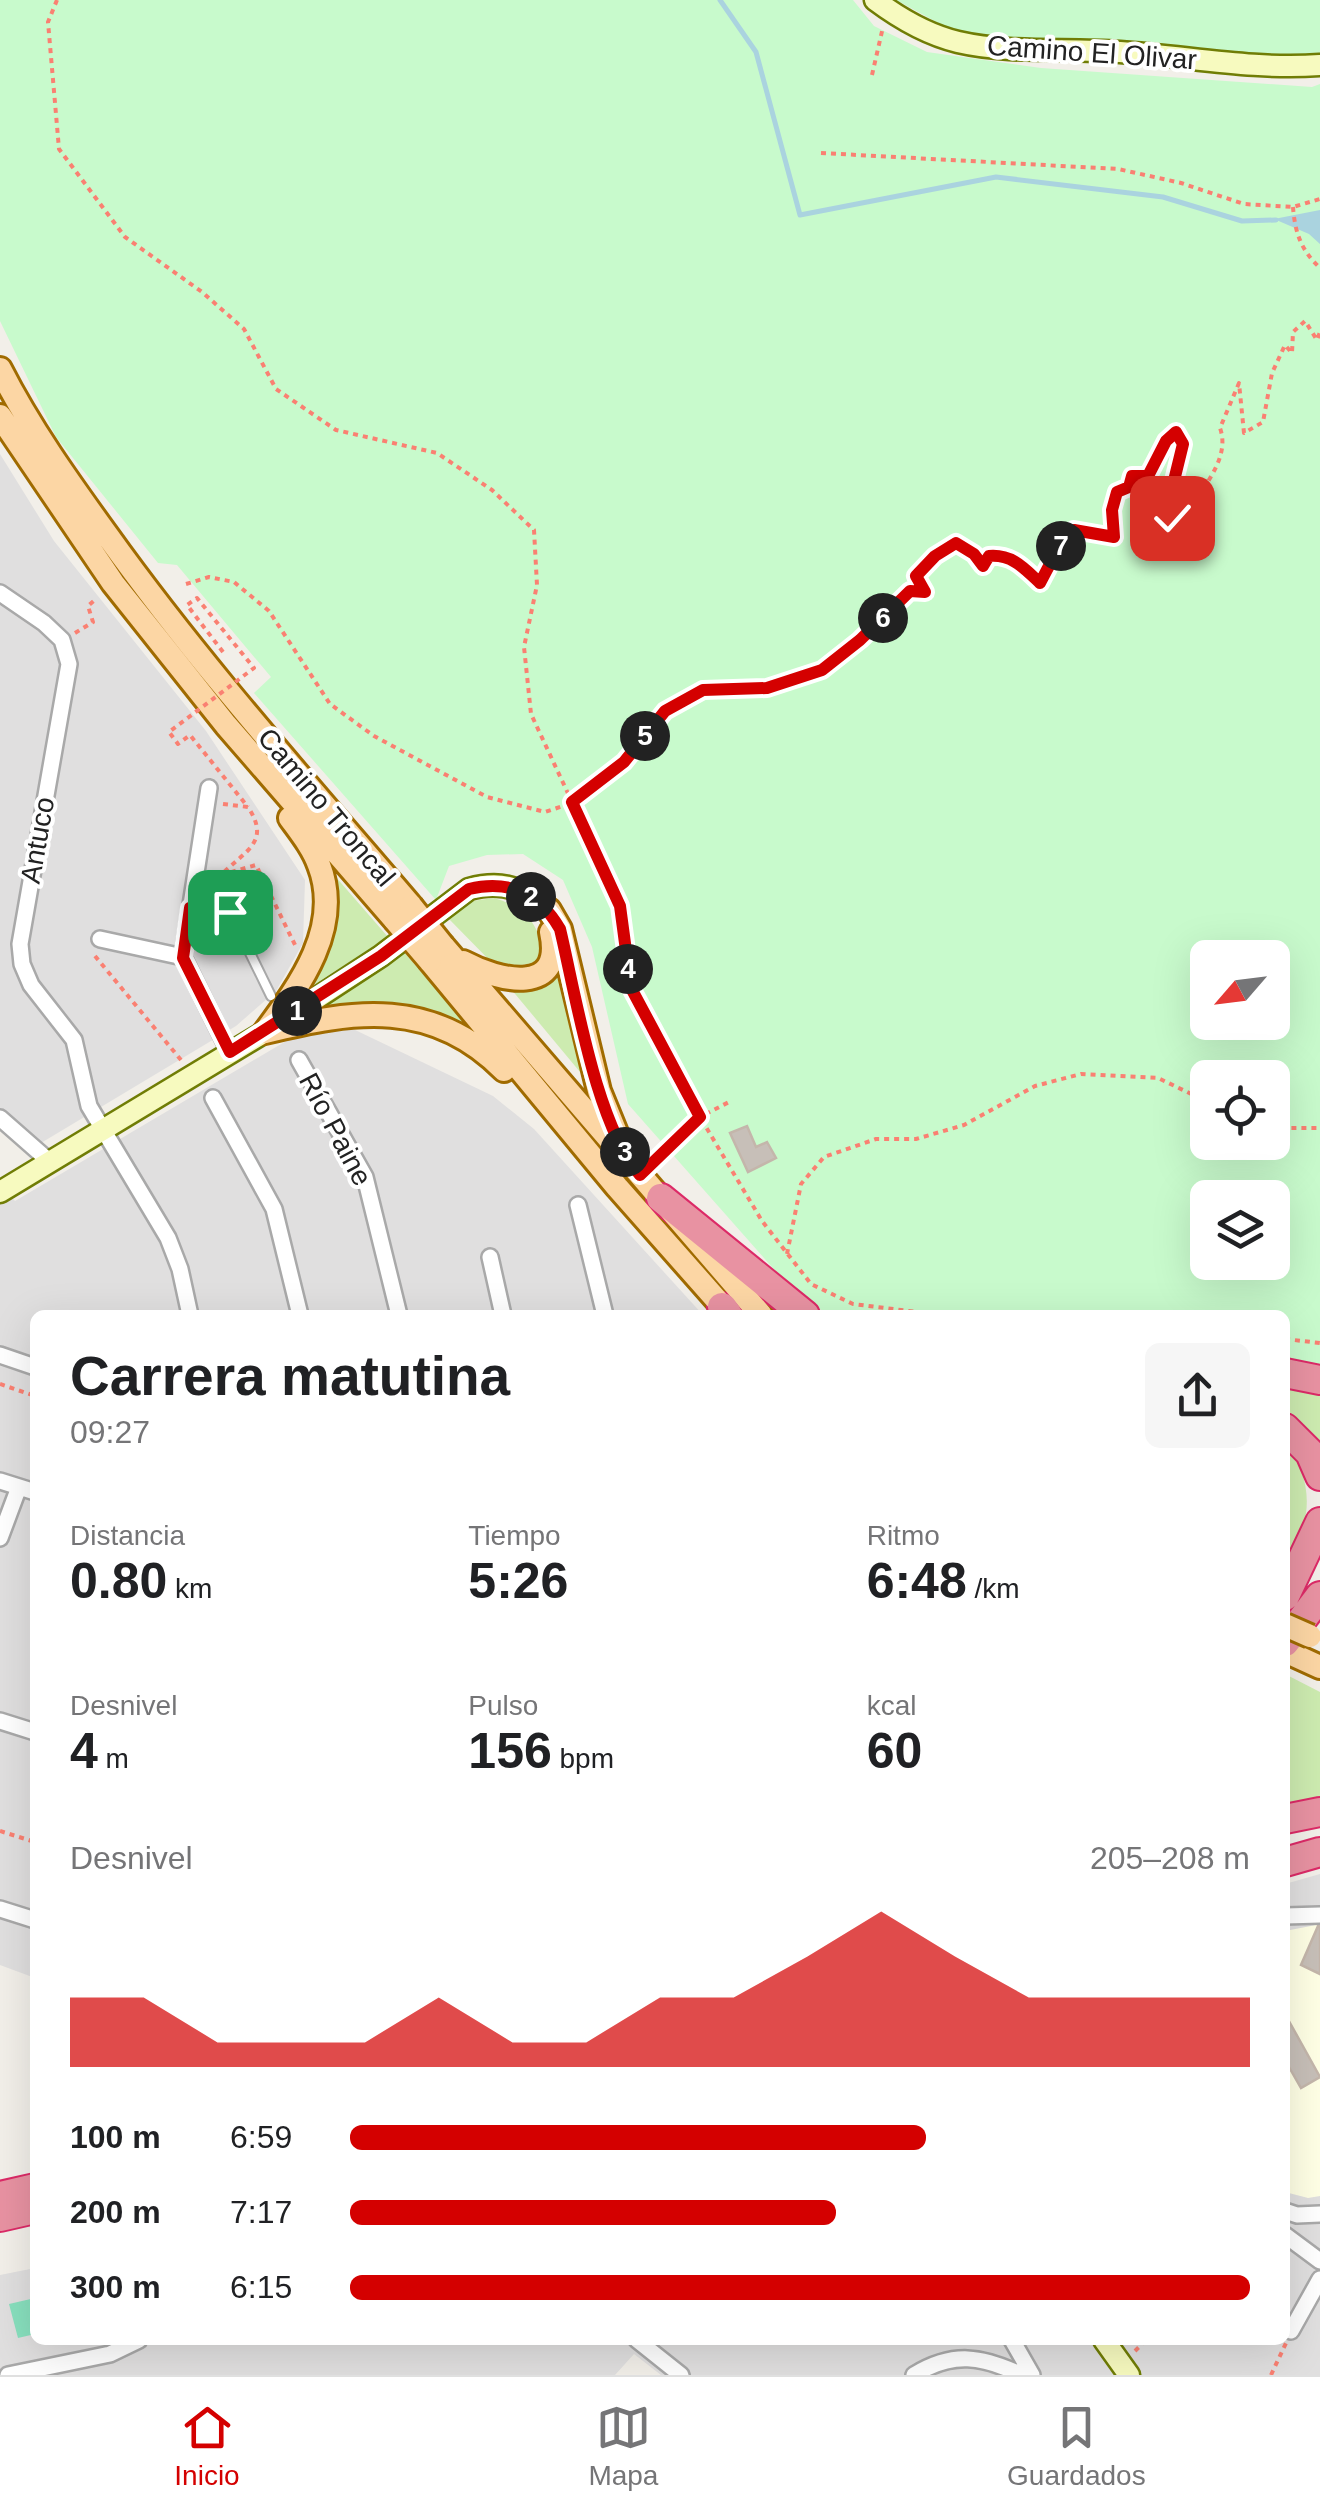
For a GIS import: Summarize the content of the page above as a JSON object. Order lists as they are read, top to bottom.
{
  "streets": {
    "main road": ["Camino Troncal"],
    "street": ["Camino El Olivar", "Antuco", "Río Paine"]
  },
  "north": "bottom left",
  "page": {
    "pins": [
      "7",
      "6",
      "5",
      "2",
      "4",
      "1",
      "3"
    ],
    "heading": ["Carrera matutina", "09:27"],
    "stats": [
      ["Distancia", "0.80 km"],
      ["Tiempo", "5:26"],
      ["Ritmo", "6:48 /km"],
      ["Desnivel", "4 m"],
      ["Pulso", "156 bpm"],
      ["kcal", "60"]
    ],
    "chart": ["Desnivel", "205–208 m"],
    "list": [
      {
        "name": "100 m",
        "note": "6:59"
      },
      {
        "name": "200 m",
        "note": "7:17"
      },
      {
        "name": "300 m",
        "note": "6:15"
      }
    ],
    "tabs": ["Inicio", "Mapa", "Guardados"]
  }
}
